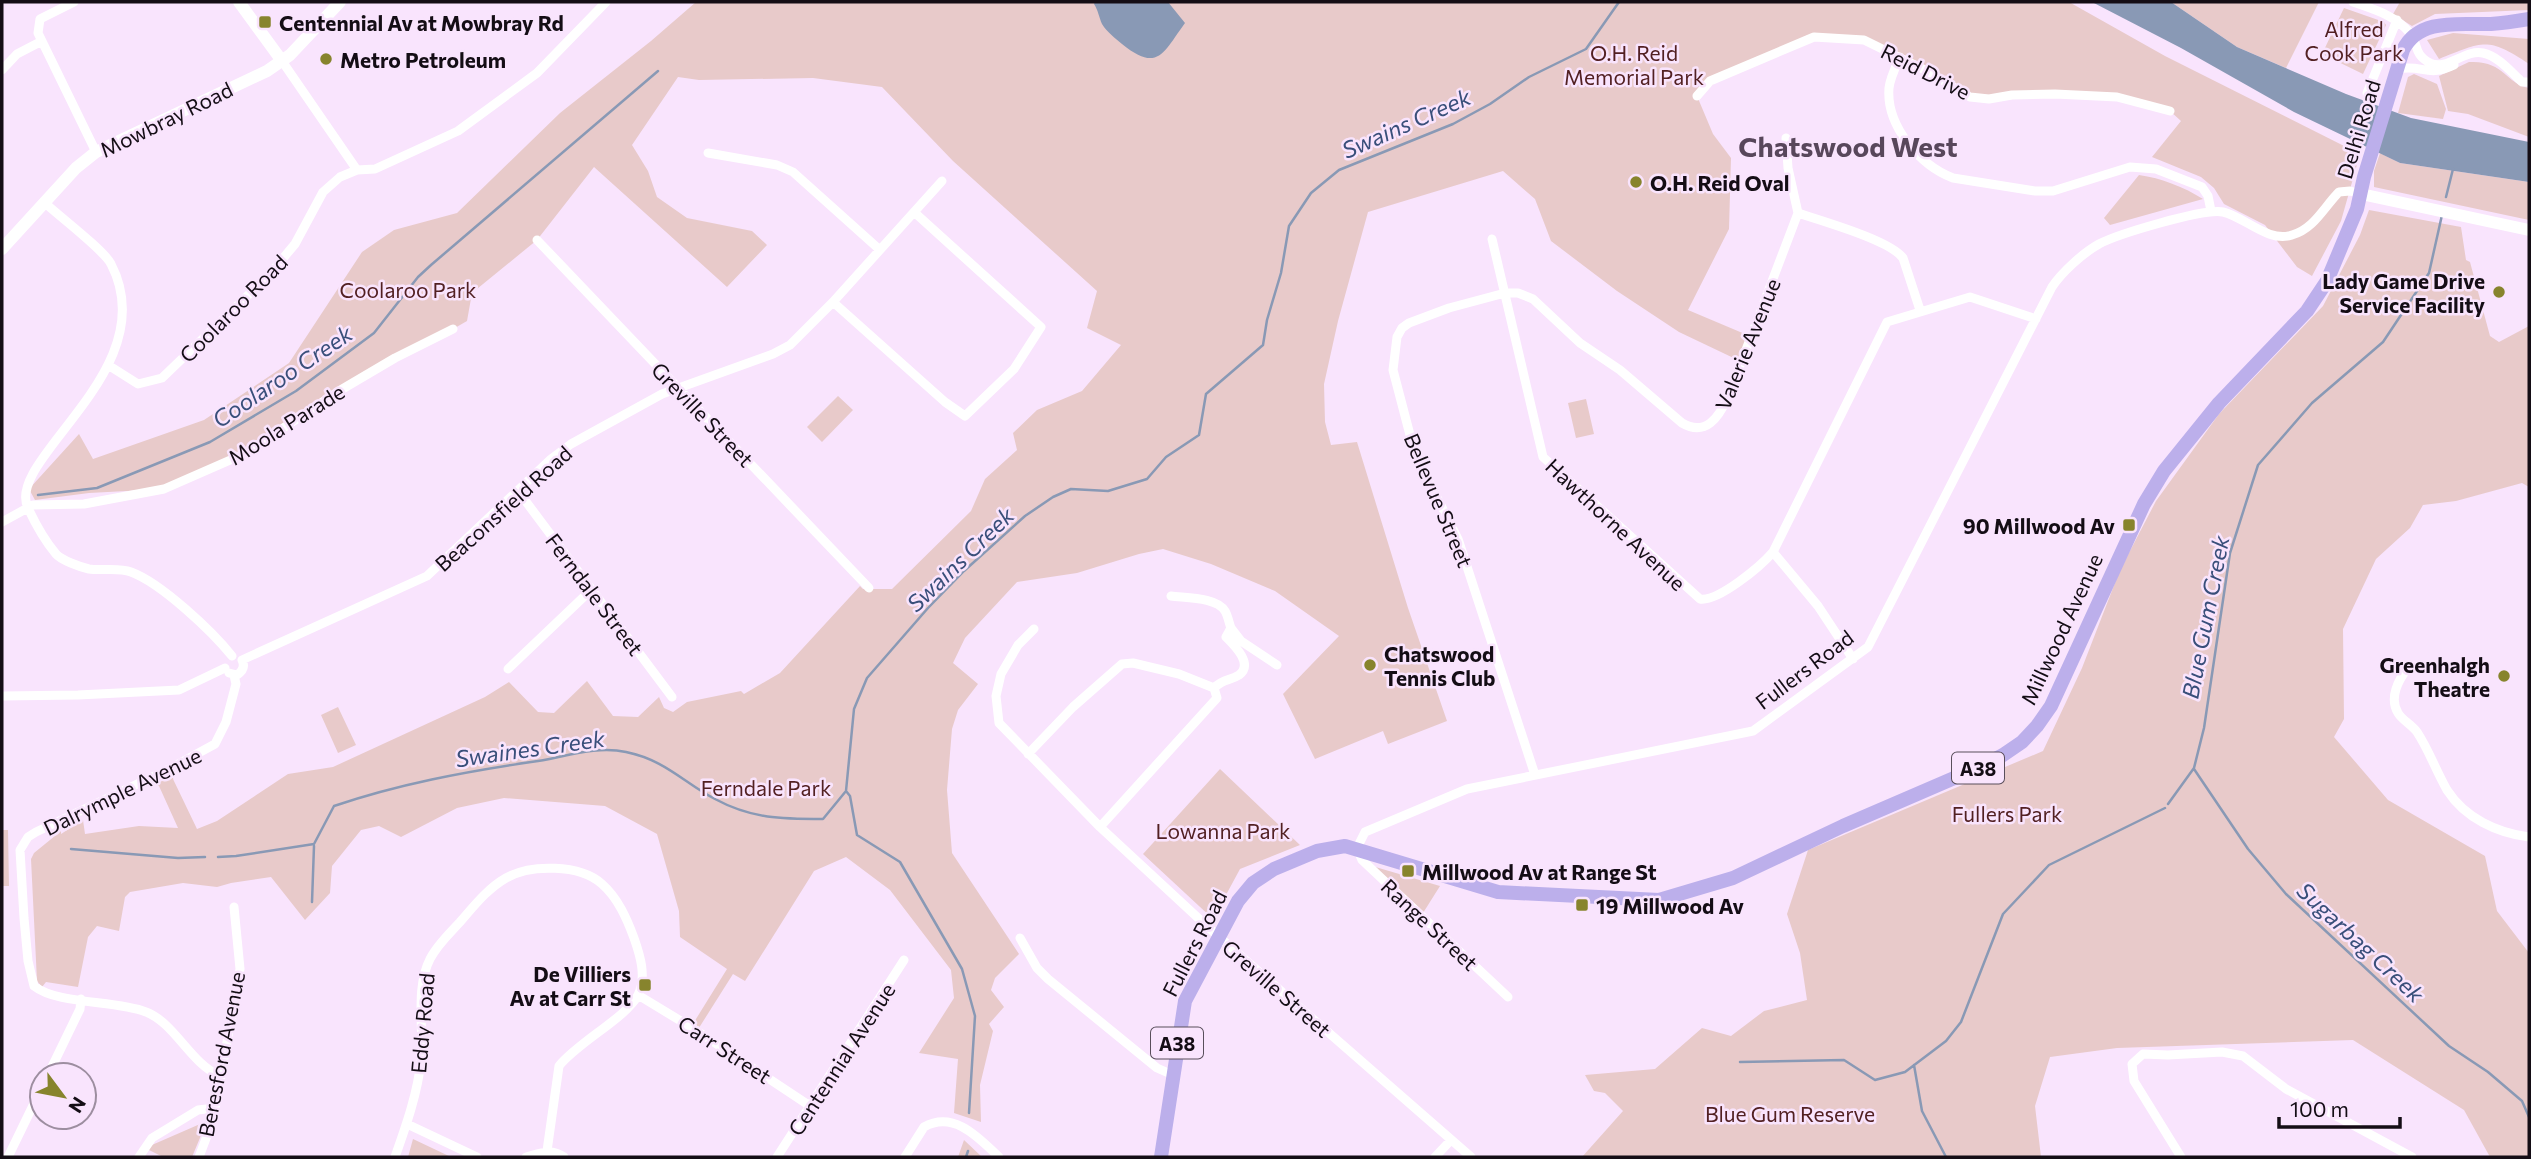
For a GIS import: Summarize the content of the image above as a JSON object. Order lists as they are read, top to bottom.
{
  "streets": {
    "main road": [
      "Mowbray Road",
      "Delhi Road",
      "Millwood Avenue",
      "Fullers Road",
      "A38"
    ],
    "street": [
      "Reid Drive",
      "Coolaroo Road",
      "Valerie Avenue",
      "Greville Street",
      "Moola Parade",
      "Bellevue Street",
      "Beaconsfield Road",
      "Hawthorne Avenue",
      "Ferndale Street",
      "Dalrymple Avenue",
      "Range Street",
      "Eddy Road",
      "Carr Street",
      "Beresford Avenue",
      "Centennial Avenue"
    ]
  },
  "crossings": [
    ["Delhi Road", "Millwood Avenue"],
    ["Valerie Avenue", "Bellevue Street"],
    ["Valerie Avenue", "Hawthorne Avenue"],
    ["Greville Street", "Beaconsfield Road"],
    ["Greville Street", "Fullers Road"],
    ["Bellevue Street", "Hawthorne Avenue"],
    ["Bellevue Street", "Fullers Road"],
    ["Beaconsfield Road", "Ferndale Street"],
    ["Beaconsfield Road", "Dalrymple Avenue"],
    ["Hawthorne Avenue", "Fullers Road"],
    ["Millwood Avenue", "Fullers Road"],
    ["Millwood Avenue", "Range Street"],
    ["Fullers Road", "Range Street"],
    ["Dalrymple Avenue", "Beresford Avenue"],
    ["Eddy Road", "Carr Street"],
    ["Carr Street", "Centennial Avenue"]
  ],
  "districts": ["Chatswood West"],
  "water": [
    "Swains Creek",
    "Coolaroo Creek",
    "Blue Gum Creek",
    "Swaines Creek",
    "Sugarbag Creek"
  ],
  "parks": [
    "Alfred Cook Park",
    "O.H. Reid Memorial Park",
    "Coolaroo Park",
    "Ferndale Park",
    "Fullers Park",
    "Lowanna Park",
    "Blue Gum Reserve"
  ],
  "places": {
    "transit": [
      "Centennial Av at Mowbray Rd",
      "90 Millwood Av",
      "Millwood Av at Range St",
      "19 Millwood Av",
      "De Villiers Av at Carr St"
    ],
    "other": [
      "Metro Petroleum",
      "O.H. Reid Oval",
      "Lady Game Drive Service Facility",
      "Chatswood Tennis Club",
      "Greenhalgh Theatre"
    ]
  },
  "scale_bar": "100 m",
  "north": "bottom right"
}
